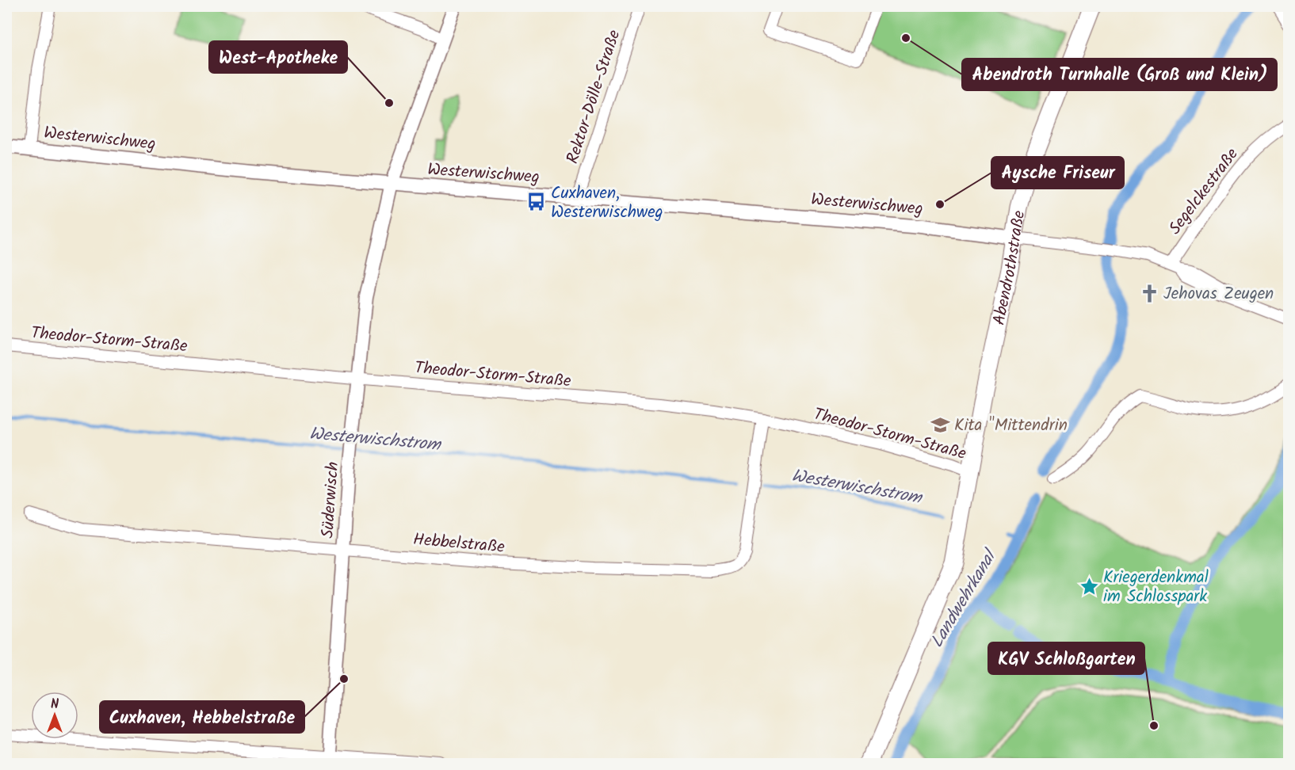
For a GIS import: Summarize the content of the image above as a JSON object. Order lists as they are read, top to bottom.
{
  "streets": {
    "main road": ["Abendrothstraße"],
    "street": [
      "Rektor-Dölle-Straße",
      "Westerwischweg",
      "Segelckestraße",
      "Theodor-Storm-Straße",
      "Süderwisch",
      "Hebbelstraße"
    ]
  },
  "crossings": [
    ["Rektor-Dölle-Straße", "Westerwischweg"],
    ["Westerwischweg", "Abendrothstraße"],
    ["Westerwischweg", "Süderwisch"],
    ["Abendrothstraße", "Theodor-Storm-Straße"],
    ["Theodor-Storm-Straße", "Süderwisch"],
    ["Theodor-Storm-Straße", "Hebbelstraße"],
    ["Süderwisch", "Hebbelstraße"]
  ],
  "water": ["Westerwischstrom", "Landwehrkanal"],
  "places": {
    "other": [
      "Abendroth Turnhalle (Groß und Klein)",
      "West-Apotheke",
      "Aysche Friseur",
      "Cuxhaven, Hebbelstraße",
      "KGV Schloßgarten"
    ],
    "bus stop": ["Cuxhaven, Westerwischweg"],
    "church": ["Jehovas Zeugen"],
    "school or university": ["Kita \"Mittendrin"],
    "place": ["Kriegerdenkmal im Schlosspark"]
  },
  "north": "top"
}
